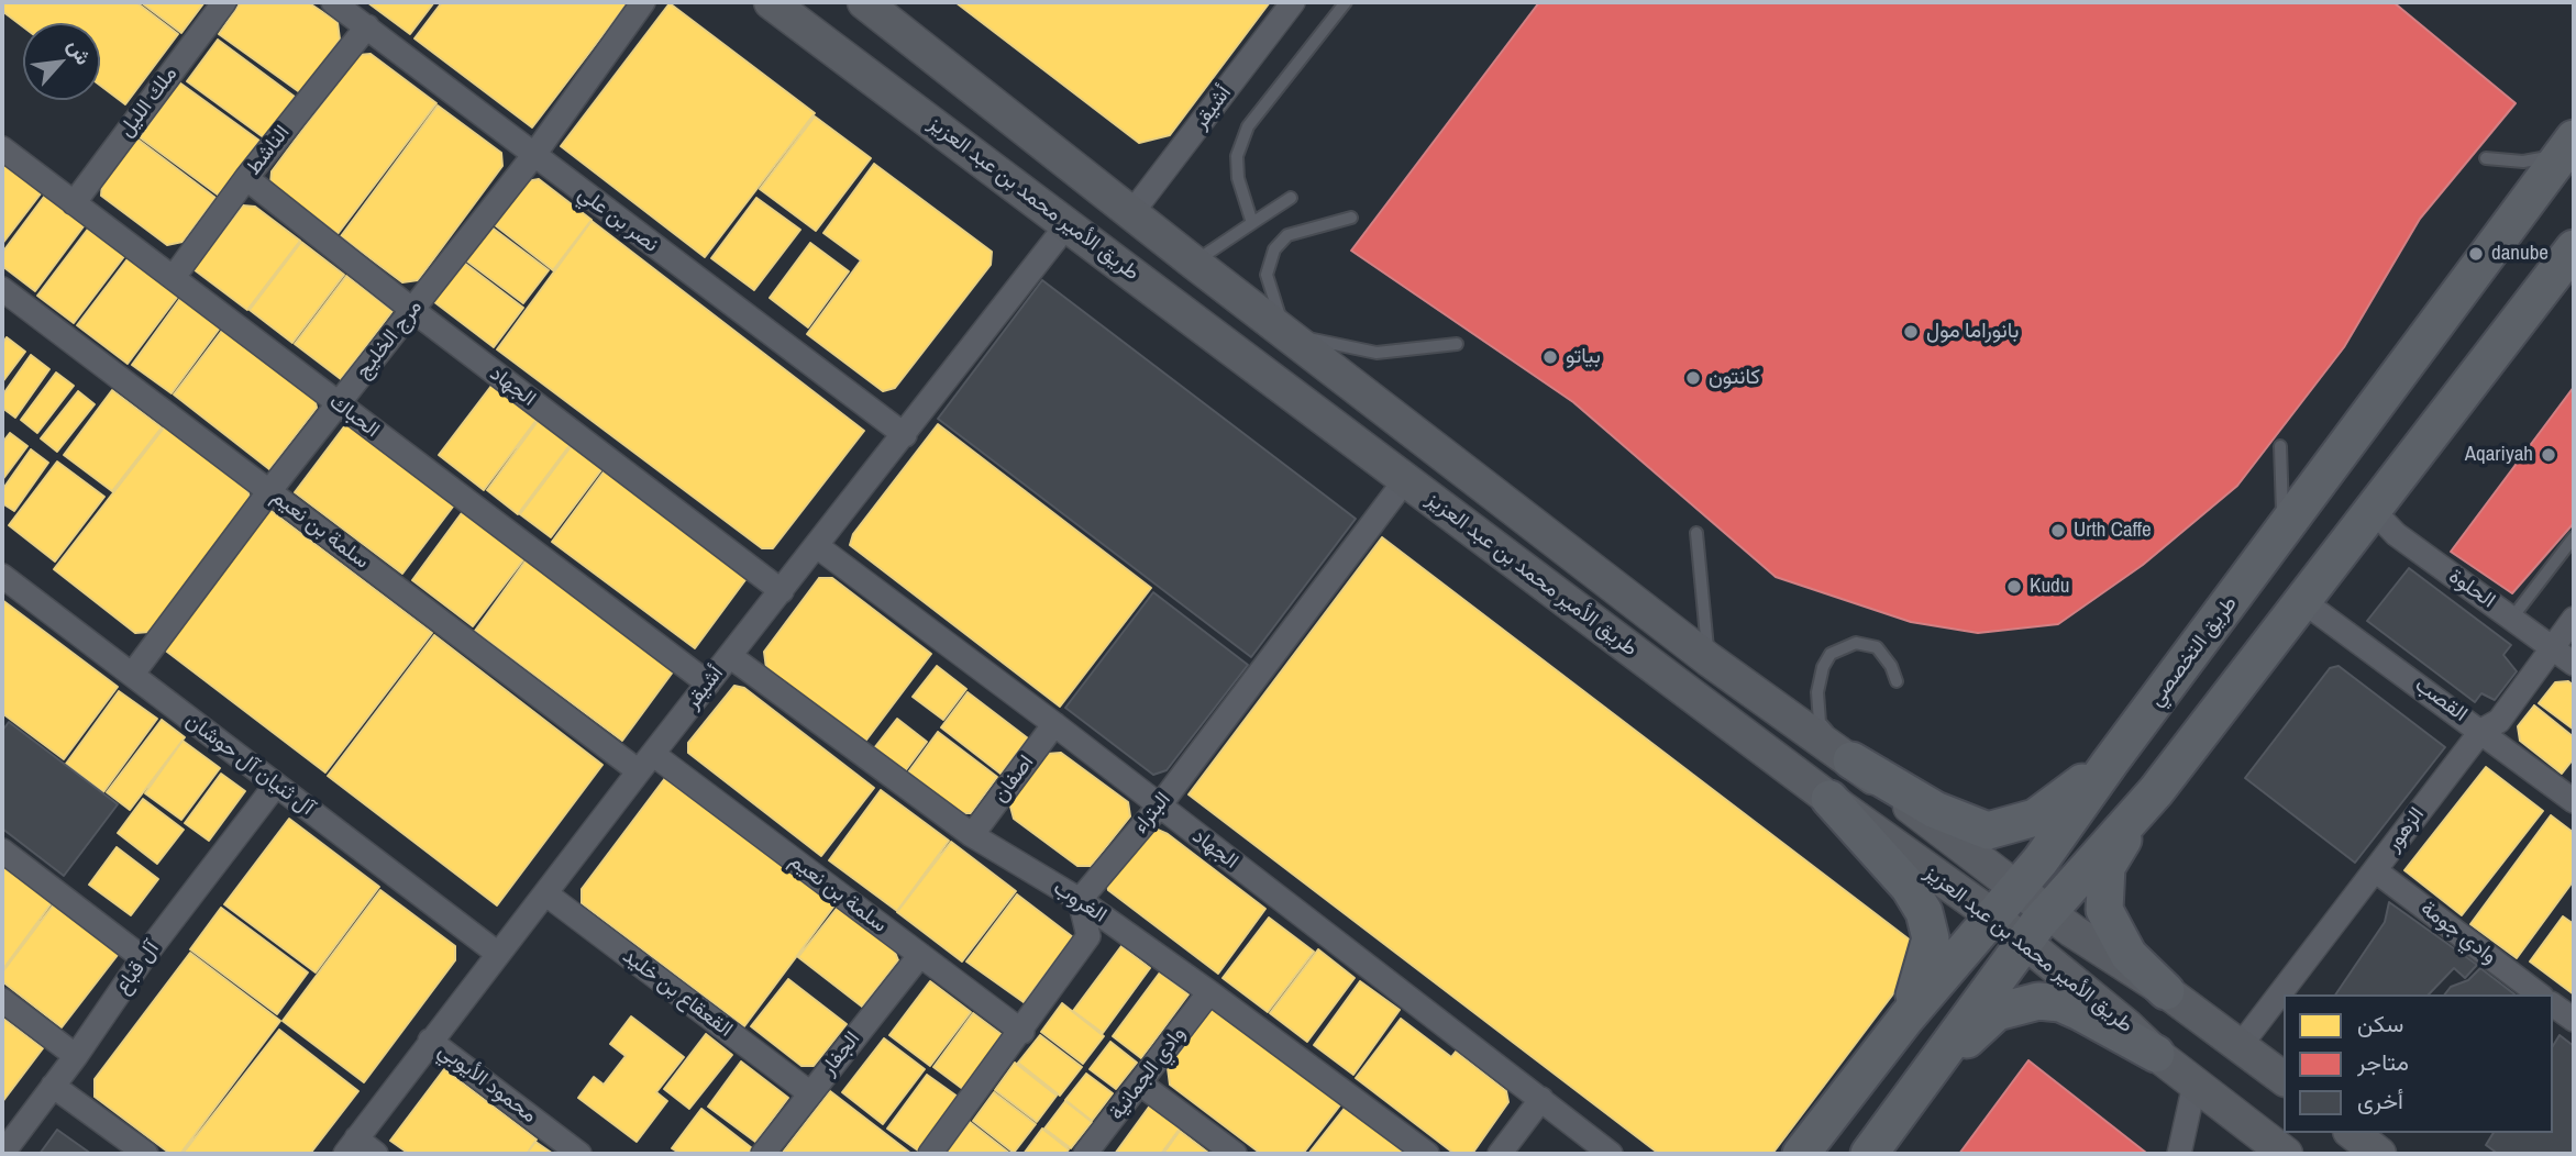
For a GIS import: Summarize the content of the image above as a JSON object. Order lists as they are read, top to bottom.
{
  "streets": {
    "main road": ["طريق الأمير محمد بن عبد العزيز", "طريق التخصصي"],
    "street": [
      "ملك الليل",
      "أشيقر",
      "الناشط",
      "نصر بن علي",
      "مرج الخليج",
      "الجهاد",
      "الحباك",
      "سلمة بن نعيم",
      "الحلوة",
      "القصب",
      "آل ثنيان آل حوشان",
      "اصفان",
      "البتراء",
      "الزهور",
      "الغروب",
      "وادي جومة",
      "آل قباع",
      "القعقاع بن خليد",
      "الجفار",
      "وادي الجمانية",
      "محمود الأيوبي"
    ]
  },
  "crossings": [
    ["ملك الليل", "الحباك"],
    ["أشيقر", "طريق الأمير محمد بن عبد العزيز"],
    ["أشيقر", "نصر بن علي"],
    ["أشيقر", "الجهاد"],
    ["أشيقر", "الحباك"],
    ["أشيقر", "سلمة بن نعيم"],
    ["أشيقر", "آل ثنيان آل حوشان"],
    ["أشيقر", "الغروب"],
    ["أشيقر", "القعقاع بن خليد"],
    ["أشيقر", "محمود الأيوبي"],
    ["الناشط", "نصر بن علي"],
    ["الناشط", "الجهاد"],
    ["الناشط", "الحباك"],
    ["طريق الأمير محمد بن عبد العزيز", "طريق التخصصي"],
    ["طريق الأمير محمد بن عبد العزيز", "البتراء"],
    ["طريق الأمير محمد بن عبد العزيز", "الزهور"],
    ["نصر بن علي", "مرج الخليج"],
    ["مرج الخليج", "الجهاد"],
    ["مرج الخليج", "الحباك"],
    ["مرج الخليج", "سلمة بن نعيم"],
    ["مرج الخليج", "آل ثنيان آل حوشان"],
    ["الجهاد", "اصفان"],
    ["الجهاد", "البتراء"],
    ["سلمة بن نعيم", "الجفار"],
    ["الحلوة", "الزهور"],
    ["القصب", "الزهور"],
    ["آل ثنيان آل حوشان", "آل قباع"],
    ["اصفان", "الغروب"],
    ["البتراء", "الغروب"],
    ["الزهور", "وادي جومة"],
    ["الغروب", "وادي الجمانية"],
    ["القعقاع بن خليد", "الجفار"]
  ],
  "places": [
    "danube",
    "بانوراما مول",
    "بياتو",
    "كانتون",
    "Aqariyah",
    "Urth Caffe",
    "Kudu"
  ],
  "legend": ["سكن", "متاجر", "أخرى"],
  "north": "top right"
}
